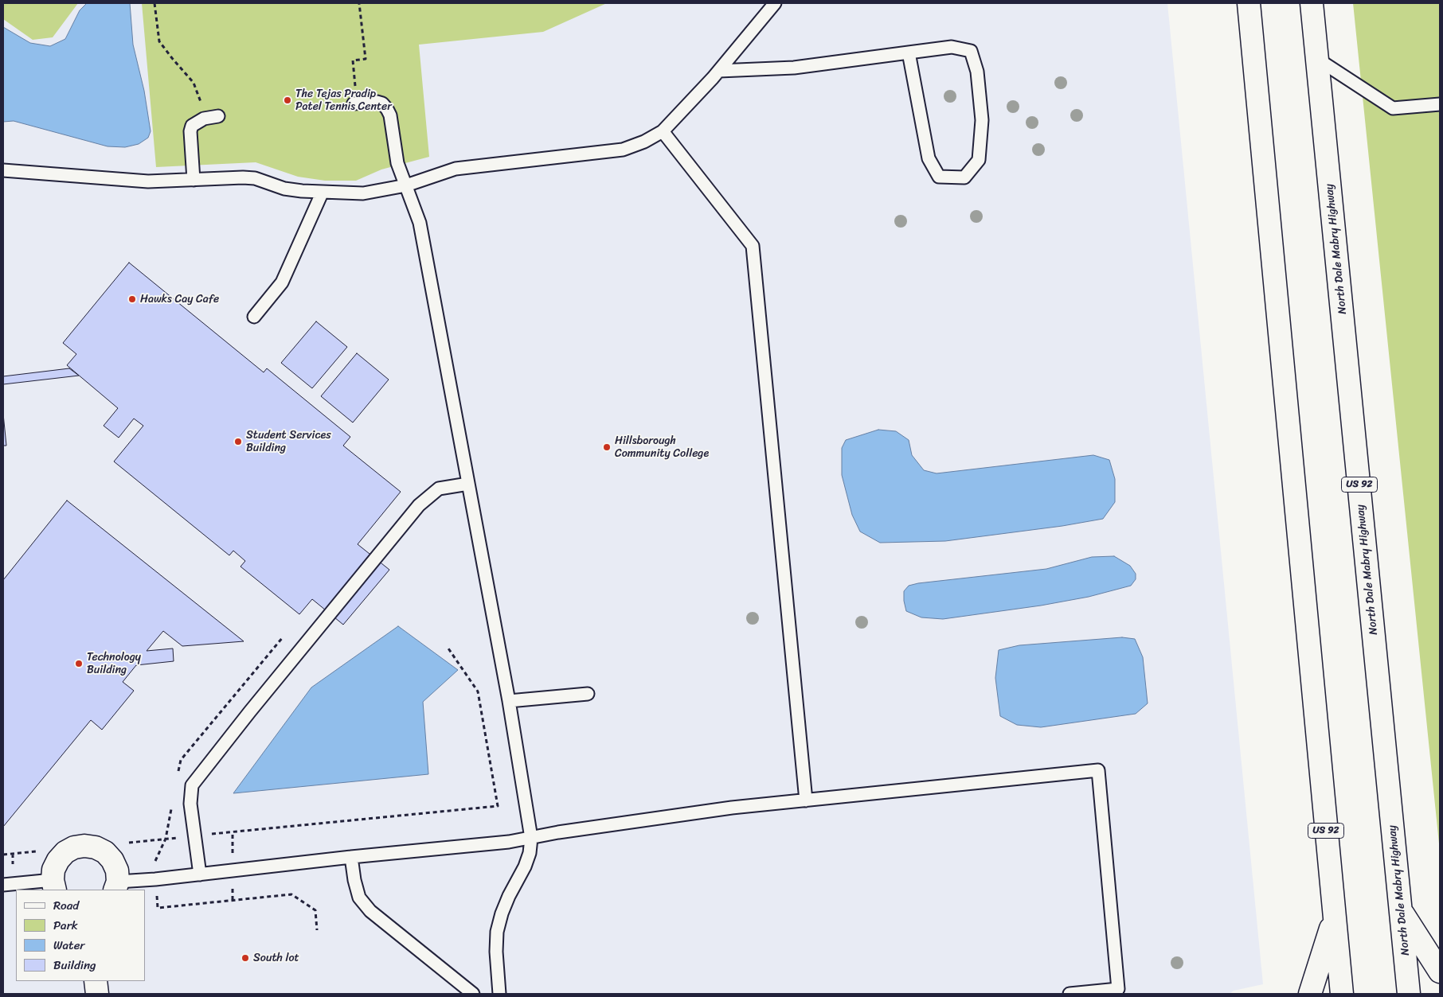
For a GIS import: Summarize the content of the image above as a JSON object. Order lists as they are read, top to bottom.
{
  "streets": {
    "main road": ["North Dale Mabry Highway", "US 92"]
  },
  "places": [
    "The Tejas Pradip Patel Tennis Center",
    "Hawks Cay Cafe",
    "Student Services Building",
    "Hillsborough Community College",
    "Technology Building",
    "South lot"
  ],
  "legend": [
    "Road",
    "Park",
    "Water",
    "Building"
  ]
}
